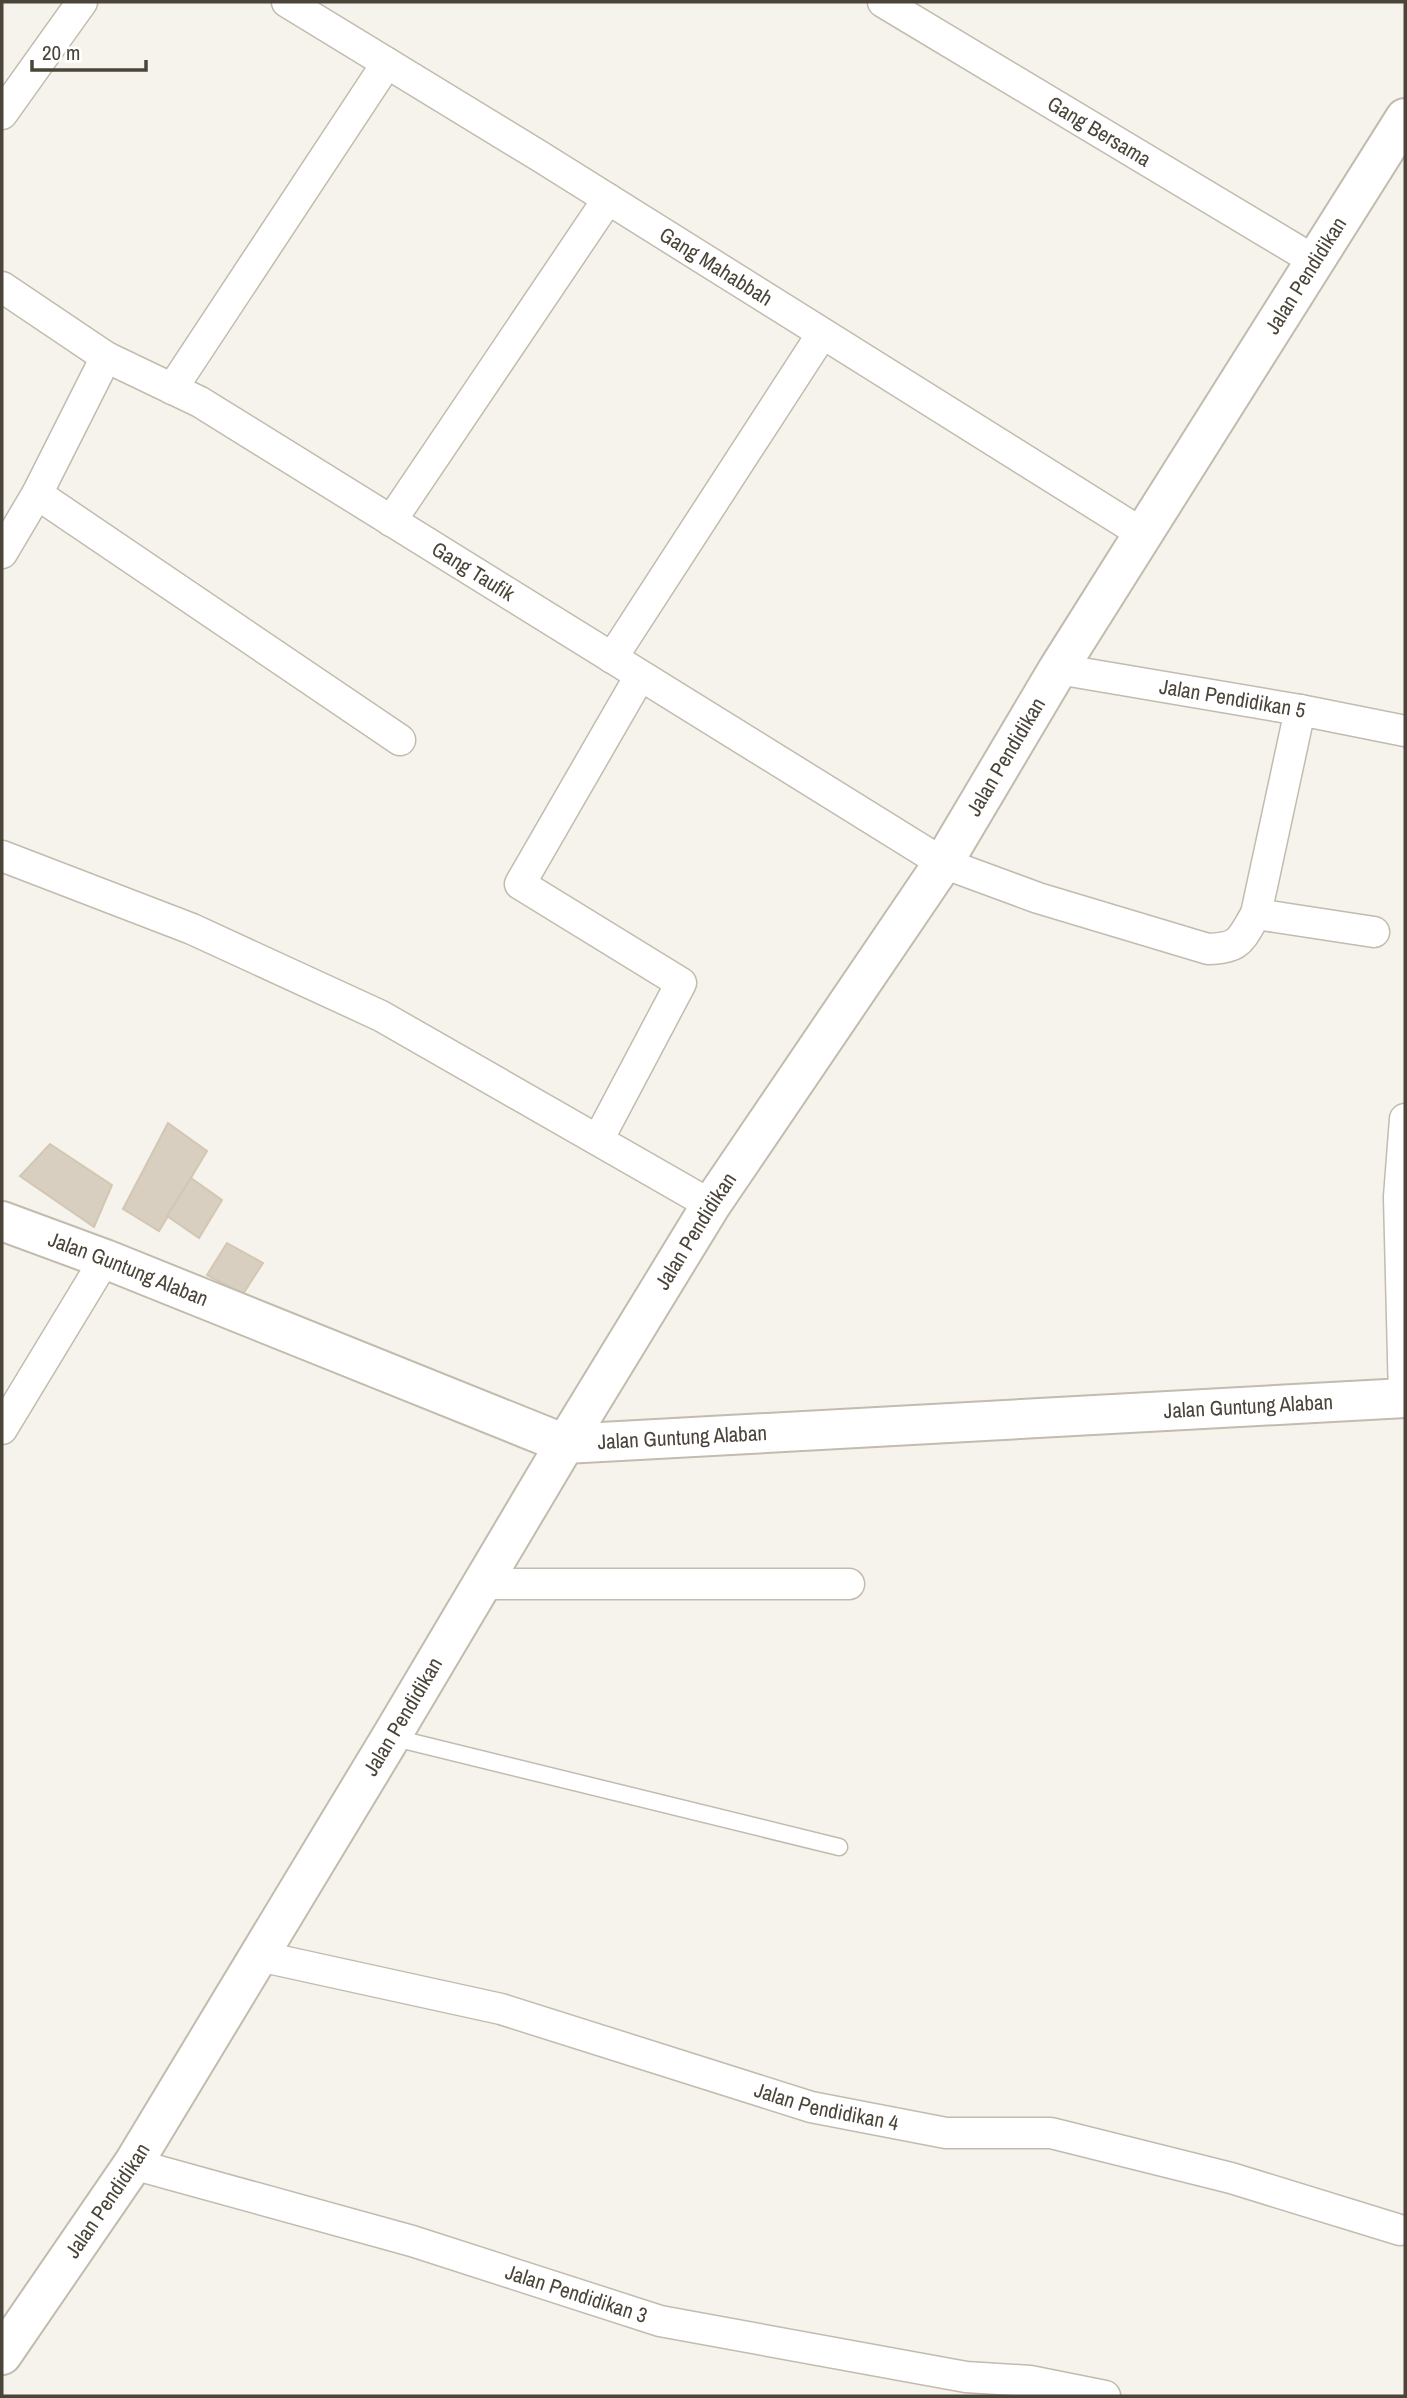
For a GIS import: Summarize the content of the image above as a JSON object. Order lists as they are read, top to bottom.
{
  "streets": {
    "street": [
      "Gang Bersama",
      "Gang Mahabbah",
      "Jalan Pendidikan",
      "Gang Taufik",
      "Jalan Pendidikan 5",
      "Jalan Guntung Alaban",
      "Jalan Pendidikan 4",
      "Jalan Pendidikan 3"
    ]
  },
  "crossings": [
    ["Gang Bersama", "Jalan Pendidikan"],
    ["Gang Mahabbah", "Jalan Pendidikan"],
    ["Jalan Pendidikan", "Gang Taufik"],
    ["Jalan Pendidikan", "Jalan Pendidikan 5"],
    ["Jalan Pendidikan", "Jalan Guntung Alaban"],
    ["Jalan Pendidikan", "Jalan Pendidikan 4"],
    ["Jalan Pendidikan", "Jalan Pendidikan 3"]
  ],
  "scale_bar": "20 m"
}
